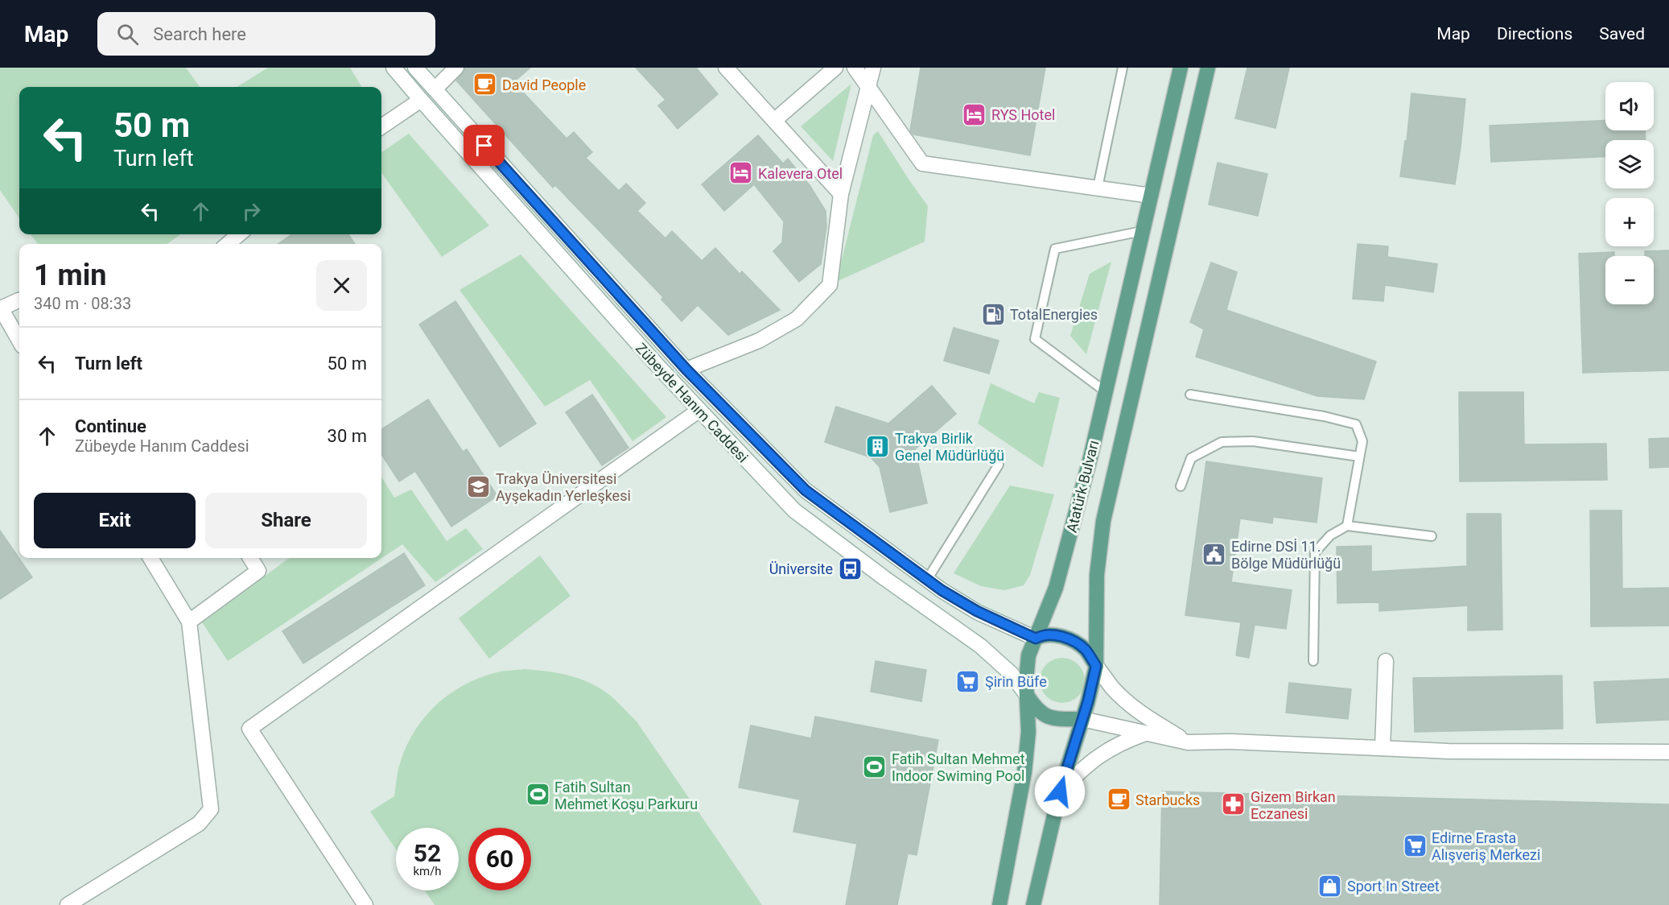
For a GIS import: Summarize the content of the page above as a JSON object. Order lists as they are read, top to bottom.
{
  "streets": {
    "main road": ["Atatürk Bulvarı"],
    "street": ["Zübeyde Hanım Caddesi"]
  },
  "crossings": [
    ["Zübeyde Hanım Caddesi", "Atatürk Bulvarı"]
  ],
  "places": {
    "cafe": ["David People", "Starbucks"],
    "hotel": ["RYS Hotel", "Kalevera Otel"],
    "fuel station": ["TotalEnergies"],
    "building": ["Trakya Birlik Genel Müdürlüğü"],
    "school or university": ["Trakya Üniversitesi Ayşekadın Yerleşkesi"],
    "public building": ["Edirne DSİ 11. Bölge Müdürlüğü"],
    "bus stop": ["Üniversite"],
    "supermarket": ["Şirin Büfe", "Edirne Erasta Alışveriş Merkezi"],
    "sports": ["Fatih Sultan Mehmet Indoor Swiming Pool", "Fatih Sultan Mehmet Koşu Parkuru"],
    "pharmacy": ["Gizem Birkan Eczanesi"],
    "shop": ["Sport In Street"]
  },
  "page": {
    "header": "Map",
    "search": "Search here",
    "nav": ["Map", "Directions", "Saved"],
    "map_buttons": ["+", "−"],
    "turn": ["50 m", "Turn left"],
    "heading": ["1 min", "340 m · 08:33"],
    "list": [
      {
        "name": "Turn left",
        "value": "50 m"
      },
      {
        "name": "Continue",
        "note": "Zübeyde Hanım Caddesi",
        "value": "30 m"
      }
    ],
    "buttons": ["Exit", "Share"],
    "speed": "52 km/h",
    "limit": "60"
  }
}
